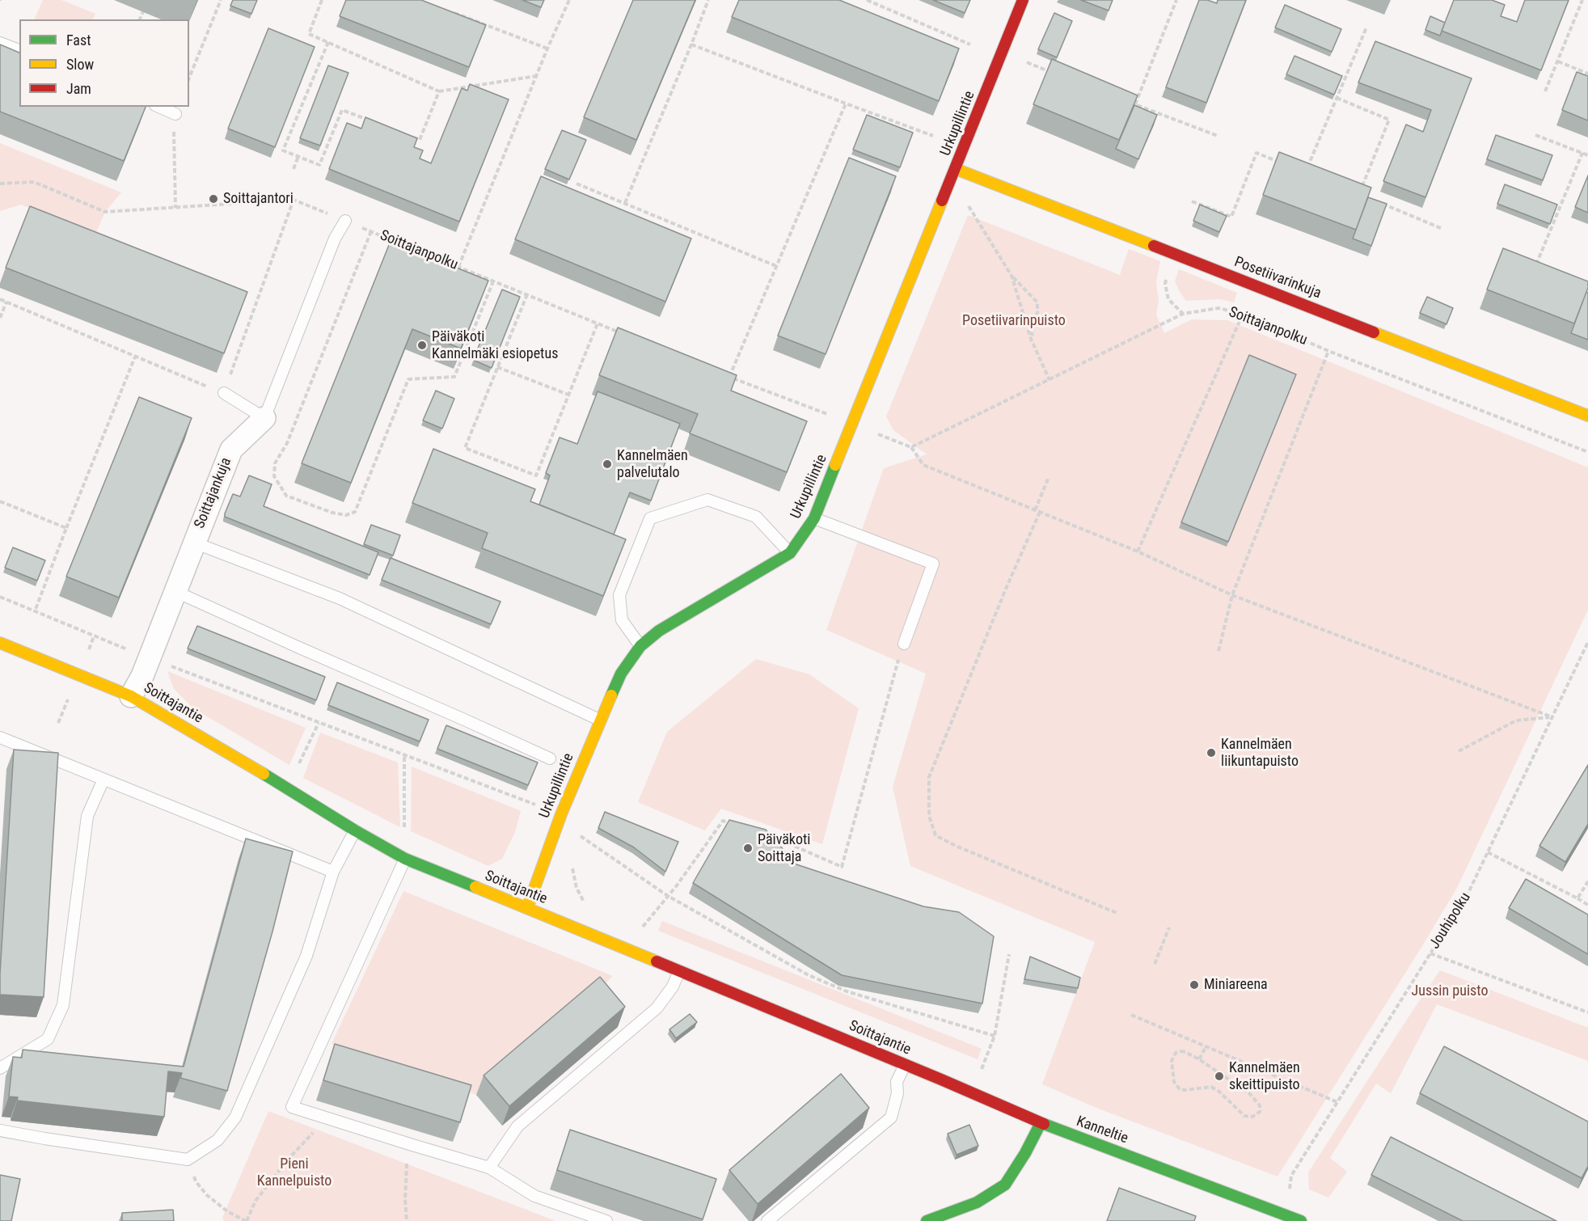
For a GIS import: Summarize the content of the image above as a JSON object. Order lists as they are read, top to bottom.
{
  "streets": {
    "street": [
      "Urkupillintie",
      "Posetiivarinkuja",
      "Soittajankuja",
      "Soittajantie",
      "Kanneltie"
    ],
    "path": ["Soittajanpolku", "Jouhipolku"]
  },
  "crossings": [
    ["Urkupillintie", "Posetiivarinkuja"],
    ["Urkupillintie", "Soittajantie"],
    ["Soittajanpolku", "Soittajankuja"],
    ["Soittajankuja", "Soittajantie"],
    ["Soittajantie", "Kanneltie"]
  ],
  "parks": ["Posetiivarinpuisto", "Jussin puisto", "Pieni Kannelpuisto"],
  "places": [
    "Soittajantori",
    "Päiväkoti Kannelmäki esiopetus",
    "Kannelmäen palvelutalo",
    "Kannelmäen liikuntapuisto",
    "Päiväkoti Soittaja",
    "Miniareena",
    "Kannelmäen skeittipuisto"
  ],
  "legend": ["Fast", "Slow", "Jam"]
}
